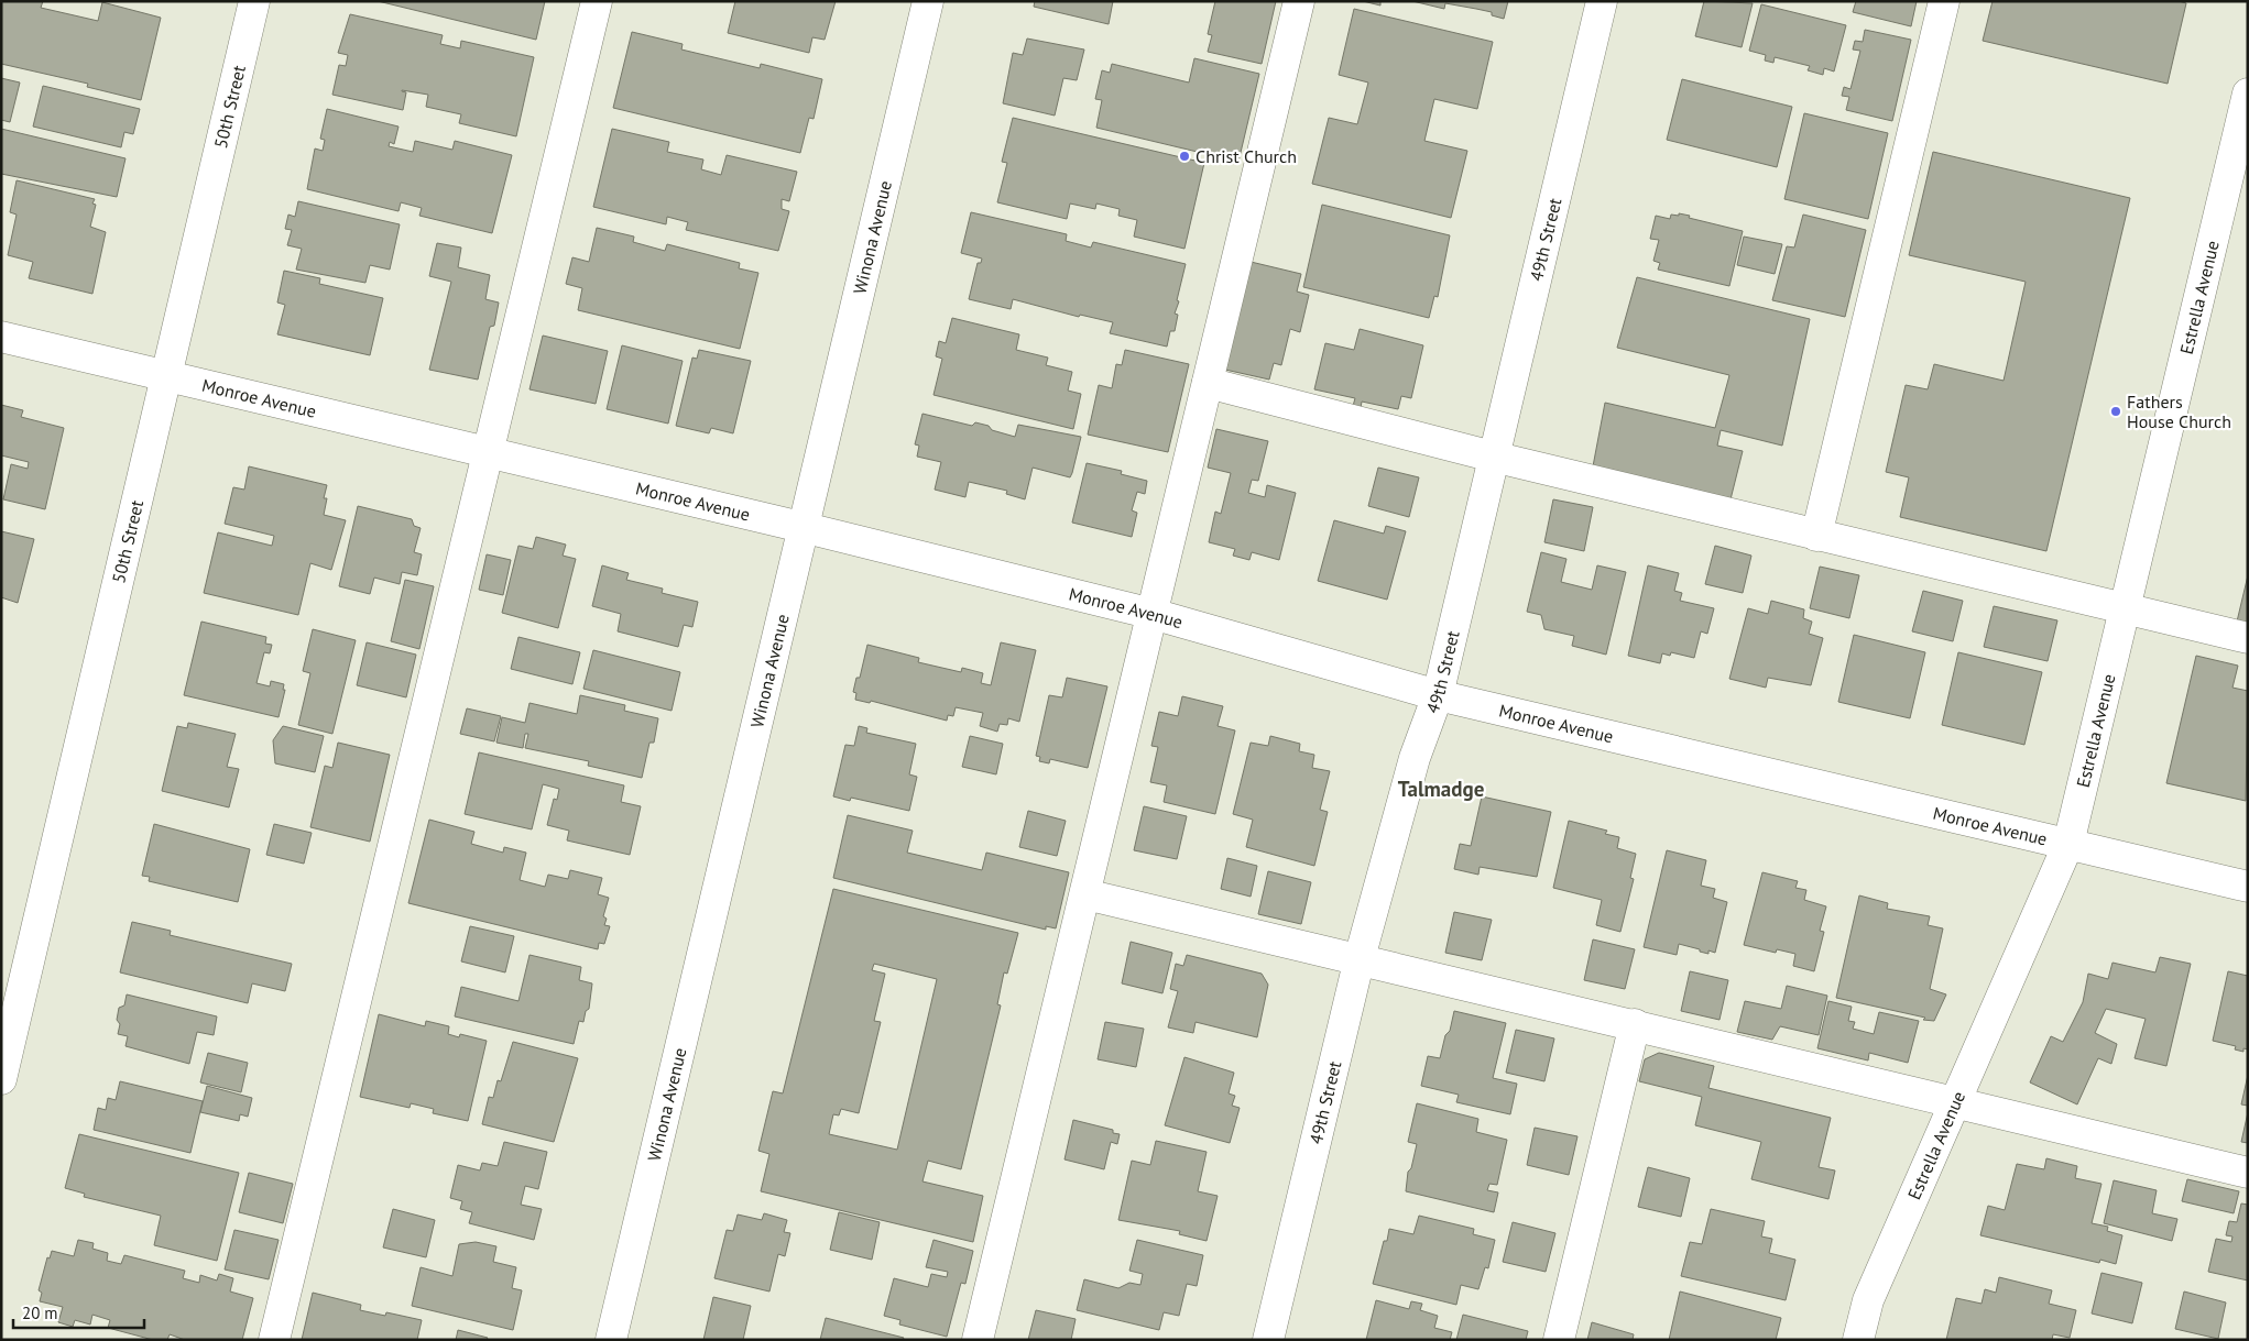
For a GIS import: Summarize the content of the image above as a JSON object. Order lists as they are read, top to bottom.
{
  "streets": {
    "street": [
      "50th Street",
      "Winona Avenue",
      "49th Street",
      "Estrella Avenue",
      "Monroe Avenue"
    ]
  },
  "crossings": [
    ["50th Street", "Monroe Avenue"],
    ["Winona Avenue", "Monroe Avenue"],
    ["49th Street", "Monroe Avenue"],
    ["Estrella Avenue", "Monroe Avenue"]
  ],
  "districts": ["Talmadge"],
  "places": ["Christ Church", "Fathers House Church"],
  "scale_bar": "20 m"
}
